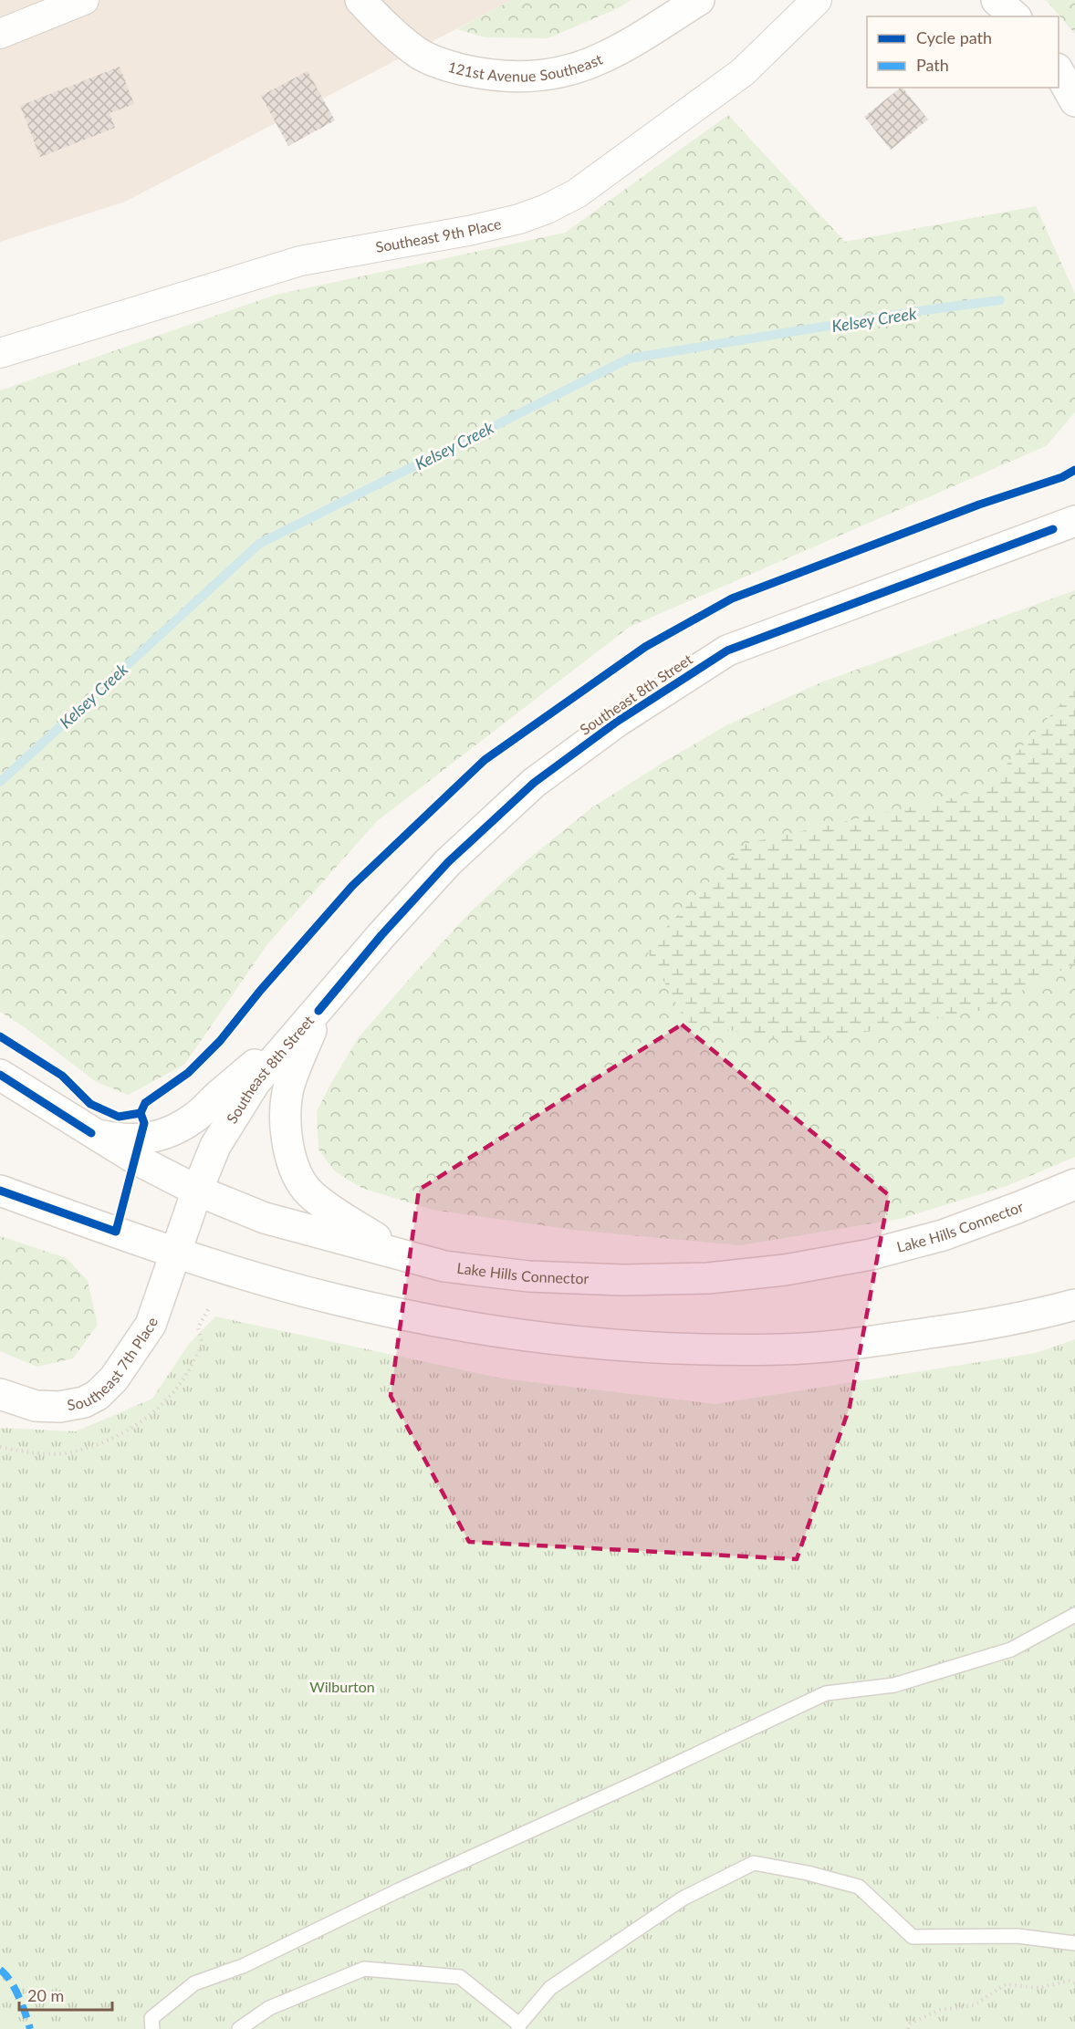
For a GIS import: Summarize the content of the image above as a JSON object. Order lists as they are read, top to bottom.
{
  "streets": {
    "main road": [
      "121st Avenue Southeast",
      "Southeast 8th Street",
      "Lake Hills Connector",
      "Southeast 7th Place"
    ],
    "street": ["Southeast 9th Place"]
  },
  "crossings": [
    ["Southeast 8th Street", "Lake Hills Connector"],
    ["Southeast 8th Street", "Southeast 7th Place"]
  ],
  "water": ["Kelsey Creek"],
  "parks": ["Wilburton"],
  "legend": ["Cycle path", "Path"],
  "scale_bar": "20 m"
}
